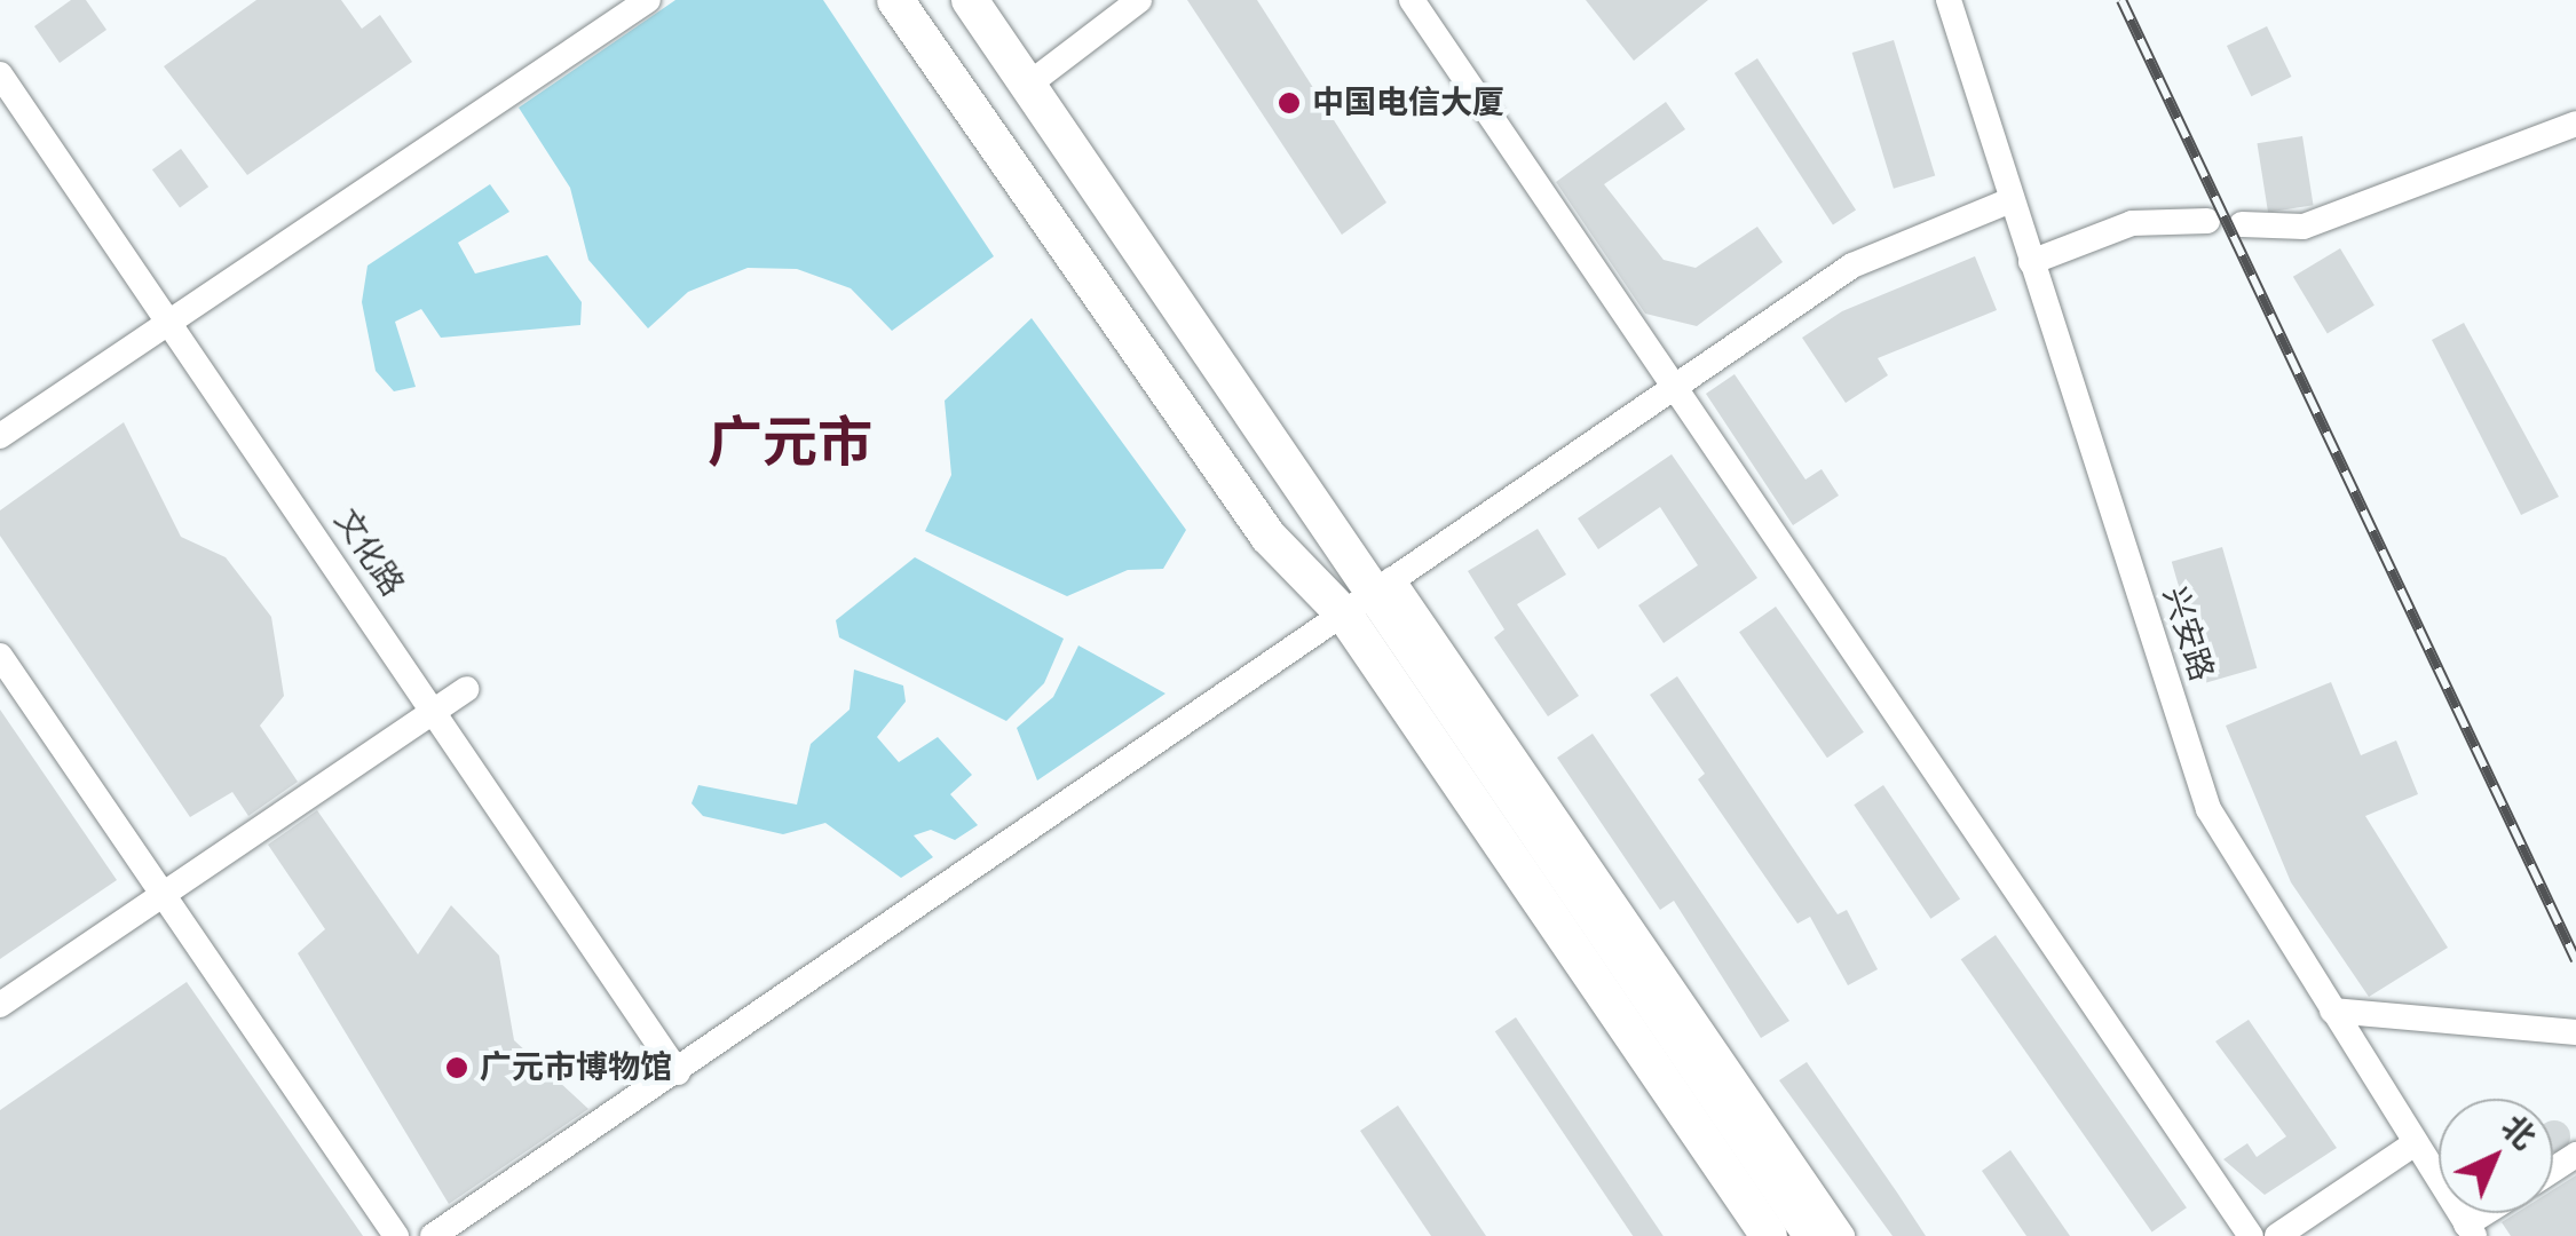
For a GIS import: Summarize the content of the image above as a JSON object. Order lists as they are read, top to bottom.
{
  "streets": {
    "street": ["文化路", "兴安路"]
  },
  "districts": ["广元市"],
  "places": ["中国电信大厦", "广元市博物馆"],
  "north": "top right"
}
